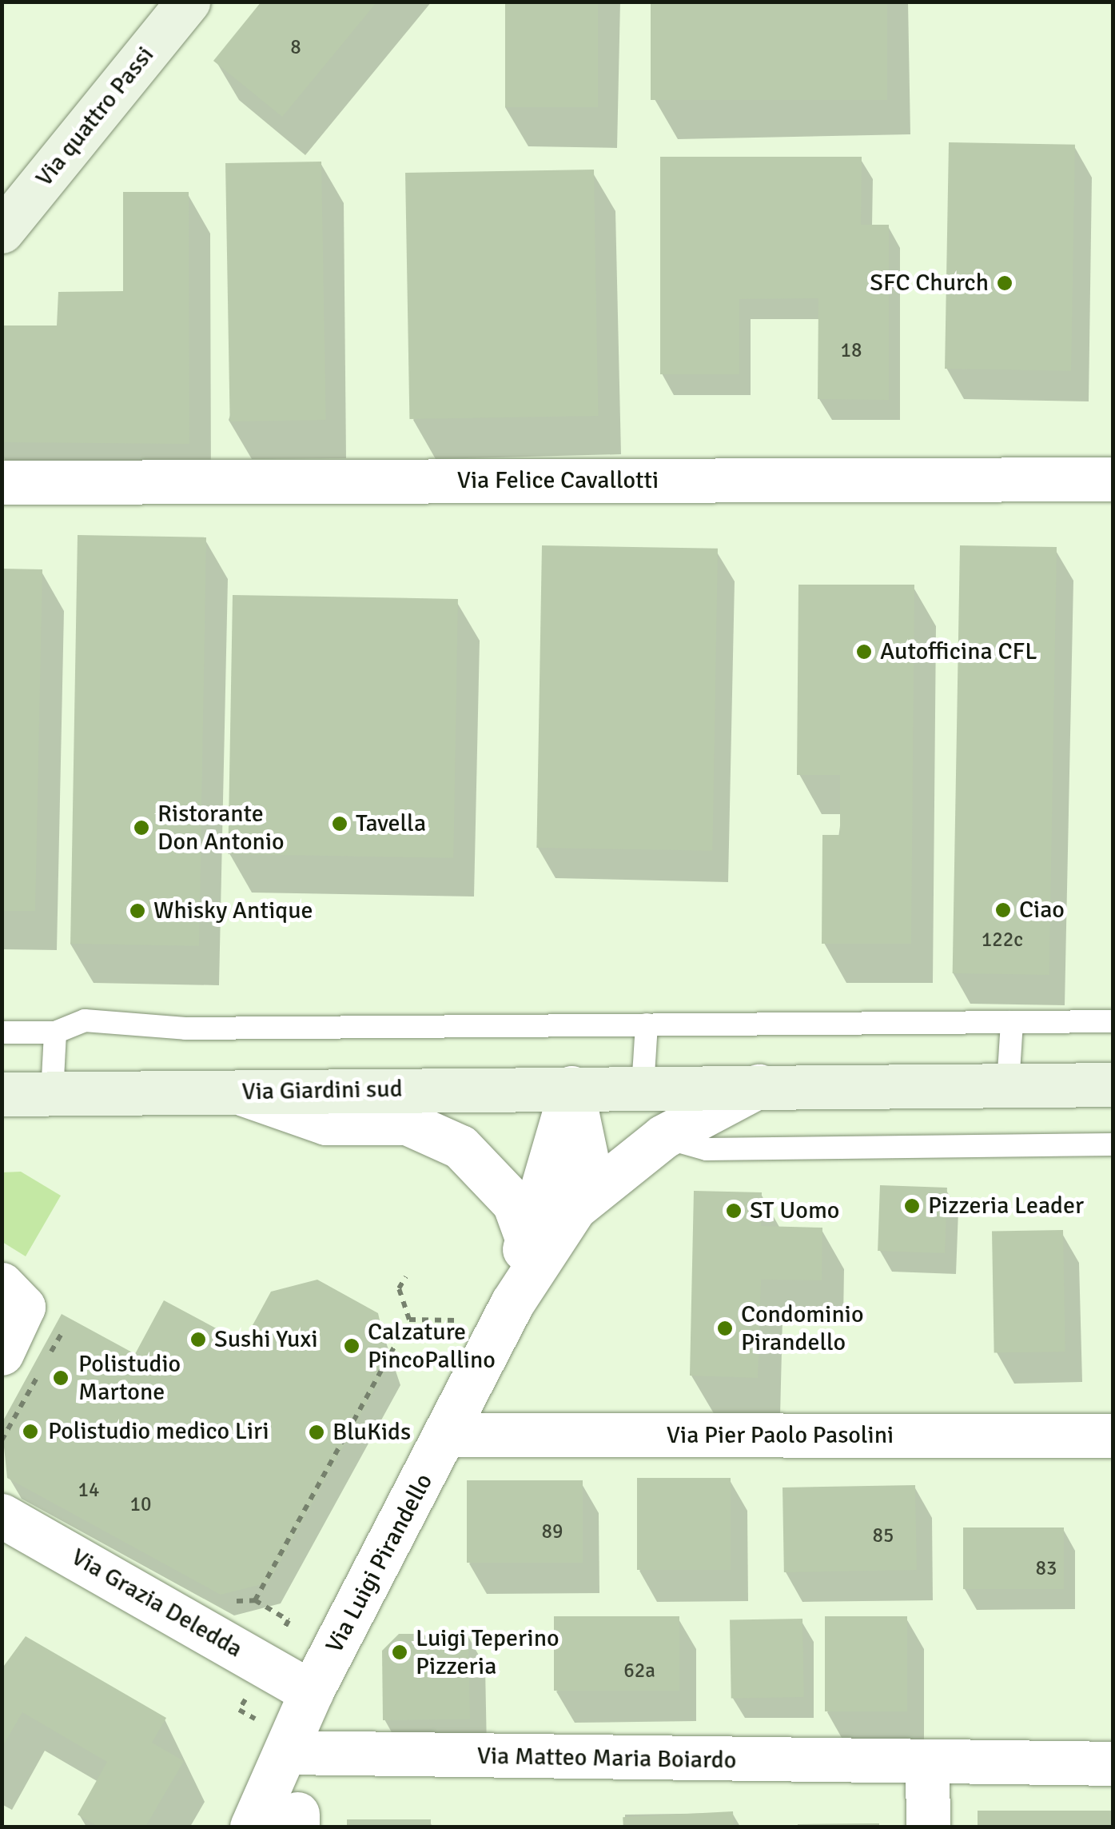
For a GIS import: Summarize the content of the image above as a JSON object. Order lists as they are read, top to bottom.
{
  "streets": {
    "main road": ["Via quattro Passi", "Via Giardini sud"],
    "street": [
      "Via Felice Cavallotti",
      "Via Pier Paolo Pasolini",
      "Via Luigi Pirandello",
      "Via Grazia Deledda",
      "Via Matteo Maria Boiardo"
    ]
  },
  "crossings": [
    ["Via Giardini sud", "Via Luigi Pirandello"],
    ["Via Pier Paolo Pasolini", "Via Luigi Pirandello"],
    ["Via Luigi Pirandello", "Via Grazia Deledda"],
    ["Via Luigi Pirandello", "Via Matteo Maria Boiardo"]
  ],
  "places": [
    "SFC Church",
    "Autofficina CFL",
    "Tavella",
    "Ristorante Don Antonio",
    "Ciao",
    "Whisky Antique",
    "Pizzeria Leader",
    "ST Uomo",
    "Condominio Pirandello",
    "Sushi Yuxi",
    "Calzature PincoPallino",
    "Polistudio Martone",
    "Polistudio medico Liri",
    "BluKids",
    "Luigi Teperino Pizzeria"
  ],
  "house_numbers": [
    "8",
    "18",
    "122c",
    "14",
    "10",
    "89",
    "85",
    "83",
    "62a"
  ]
}
